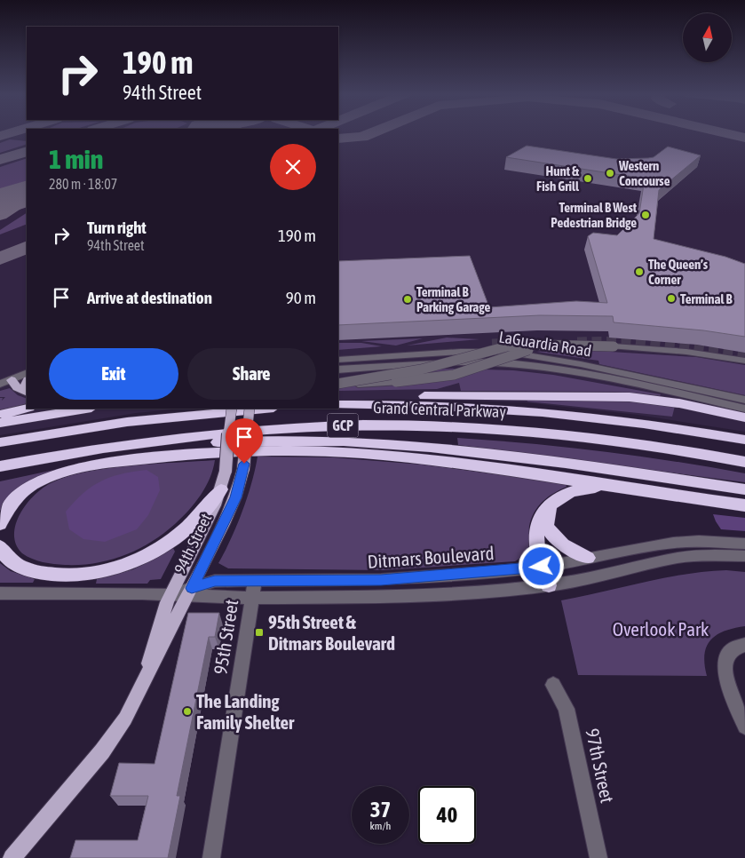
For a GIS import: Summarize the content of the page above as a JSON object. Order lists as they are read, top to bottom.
{
  "streets": {
    "highway": ["Grand Central Parkway", "GCP"],
    "main road": ["94th Street"],
    "street": [
      "LaGuardia Road",
      "Ditmars Boulevard",
      "95th Street",
      "97th Street"
    ]
  },
  "crossings": [
    ["94th Street", "Ditmars Boulevard"],
    ["Ditmars Boulevard", "95th Street"]
  ],
  "parks": ["Overlook Park"],
  "places": {
    "other": [
      "Western Concourse",
      "Hunt & Fish Grill",
      "Terminal B West Pedestrian Bridge",
      "The Queen’s Corner",
      "Terminal B",
      "Terminal B Parking Garage",
      "The Landing Family Shelter"
    ],
    "transit": ["95th Street & Ditmars Boulevard"]
  },
  "north": "top",
  "page": {
    "turn": ["190 m", "94th Street"],
    "heading": ["1 min", "280 m · 18:07"],
    "list": [
      {
        "name": "Turn right",
        "note": "94th Street",
        "value": "190 m"
      },
      {
        "name": "Arrive at destination",
        "value": "90 m"
      }
    ],
    "buttons": ["Exit", "Share"],
    "speed": "37 km/h",
    "limit": "40"
  }
}
